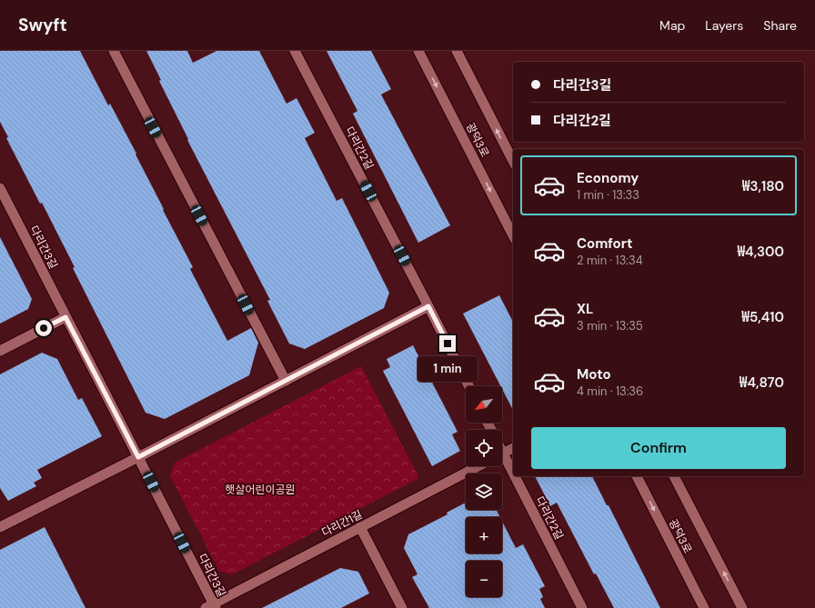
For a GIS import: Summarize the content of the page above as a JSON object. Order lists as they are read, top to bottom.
{
  "streets": {
    "street": [
      "광덕3로",
      "다리간2길",
      "다리간3길",
      "다리간1길"
    ]
  },
  "crossings": [
    ["다리간3길", "다리간1길"]
  ],
  "parks": ["햇살어린이공원"],
  "north": "bottom left",
  "page": {
    "header": "Swyft",
    "nav": ["Map", "Layers", "Share"],
    "banner": ["다리간3길", "다리간2길"],
    "list": [
      {
        "name": "Economy",
        "note": "1 min · 13:33",
        "value": "₩3,180"
      },
      {
        "name": "Comfort",
        "note": "2 min · 13:34",
        "value": "₩4,300"
      },
      {
        "name": "XL",
        "note": "3 min · 13:35",
        "value": "₩5,410"
      },
      {
        "name": "Moto",
        "note": "4 min · 13:36",
        "value": "₩4,870"
      }
    ],
    "bubble": "1 min",
    "map_buttons": ["+", "−"],
    "buttons": "Confirm"
  }
}
